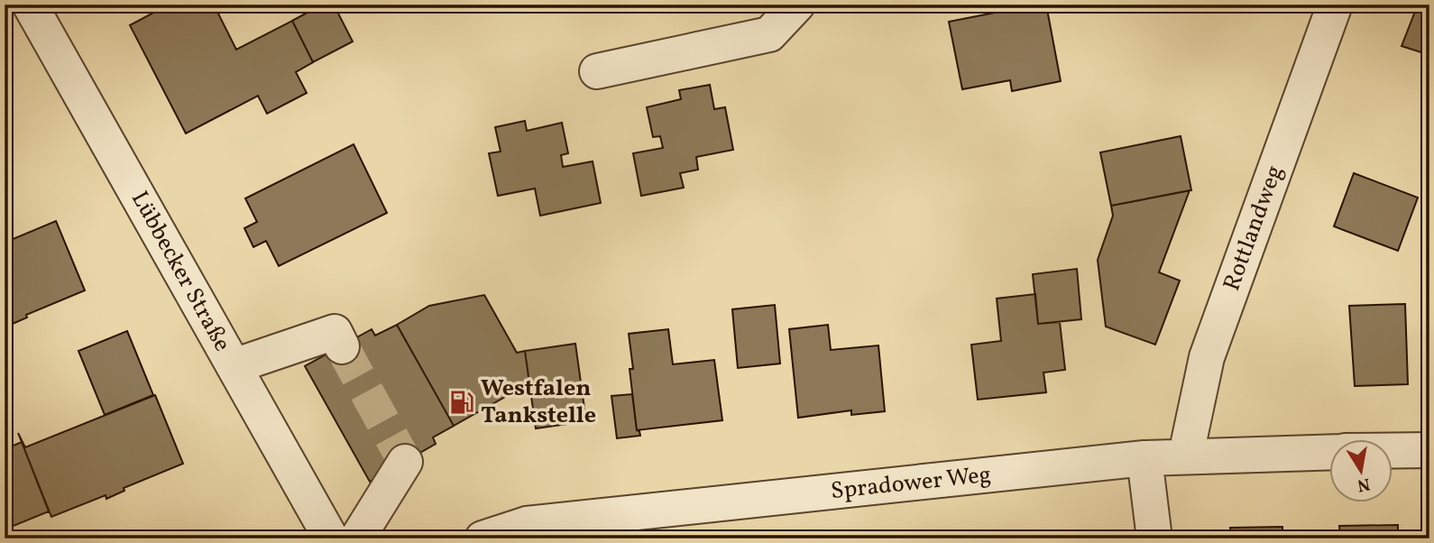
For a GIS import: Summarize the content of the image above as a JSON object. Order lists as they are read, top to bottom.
{
  "streets": {
    "street": ["Rottlandweg", "Lübbecker Straße", "Spradower Weg"]
  },
  "crossings": [
    ["Rottlandweg", "Spradower Weg"]
  ],
  "places": {
    "fuel station": ["Westfalen Tankstelle"]
  },
  "north": "bottom"
}
